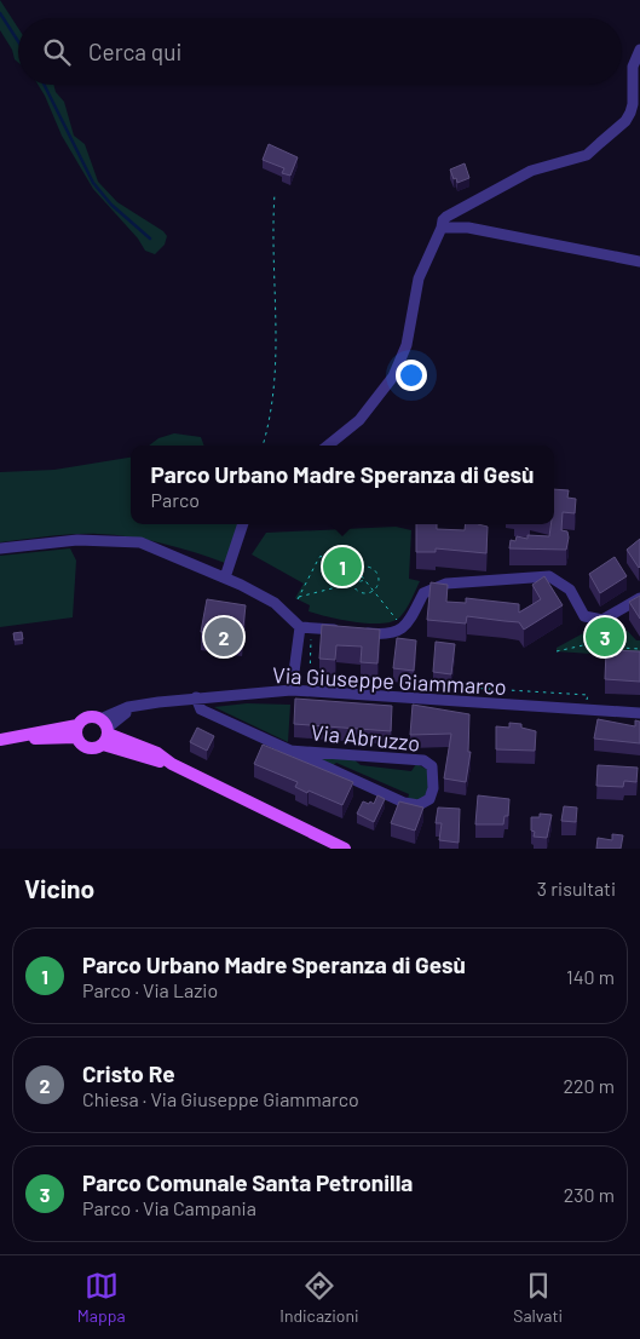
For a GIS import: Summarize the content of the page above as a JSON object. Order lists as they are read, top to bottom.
{
  "streets": {
    "street": ["Via Giuseppe Giammarco", "Via Abruzzo"]
  },
  "crossings": [
    ["Via Giuseppe Giammarco", "Via Abruzzo"]
  ],
  "page": {
    "search": "Cerca qui",
    "popup": ["Parco Urbano Madre Speranza di Gesù", "Parco"],
    "pins": ["1", "2", "3"],
    "heading": ["Vicino", "3 risultati"],
    "list": [
      {
        "mark": "1",
        "name": "Parco Urbano Madre Speranza di Gesù",
        "note": "Parco · Via Lazio",
        "value": "140 m"
      },
      {
        "mark": "2",
        "name": "Cristo Re",
        "note": "Chiesa · Via Giuseppe Giammarco",
        "value": "220 m"
      },
      {
        "mark": "3",
        "name": "Parco Comunale Santa Petronilla",
        "note": "Parco · Via Campania",
        "value": "230 m"
      }
    ],
    "nav": ["Mappa", "Indicazioni", "Salvati"]
  }
}
